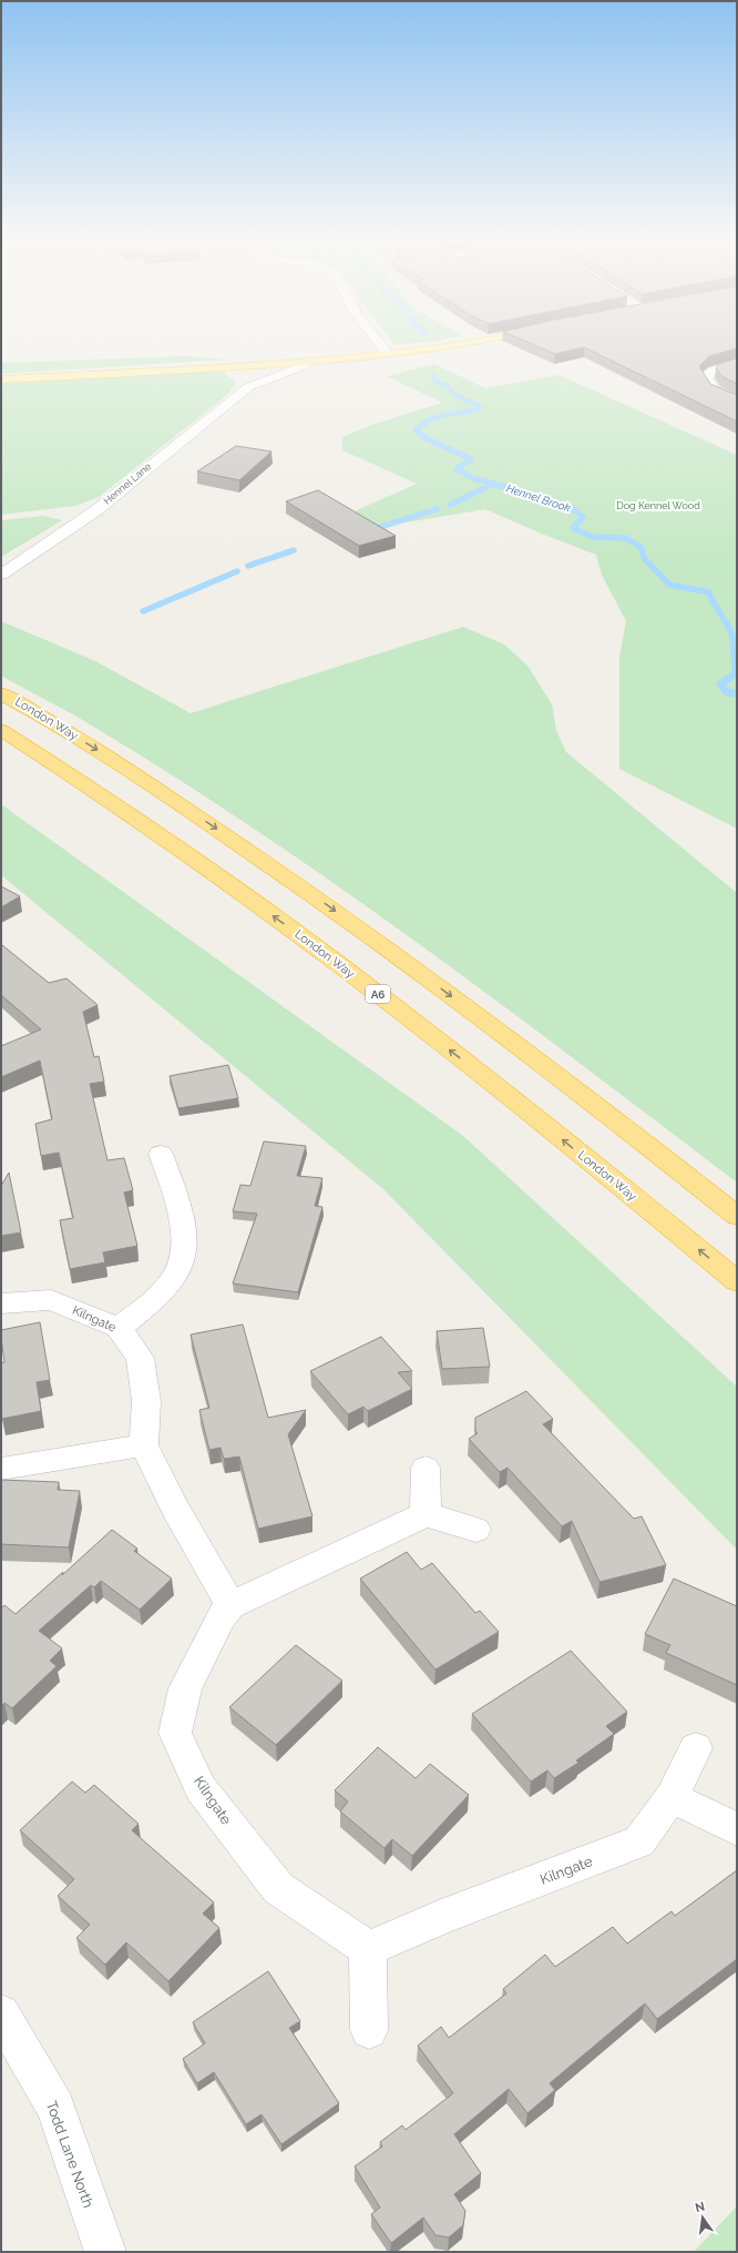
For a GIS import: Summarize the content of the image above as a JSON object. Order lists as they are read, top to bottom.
{
  "streets": {
    "highway": ["London Way", "A6"],
    "main road": ["Hennel Lane"],
    "street": ["Kilngate", "Todd Lane North"]
  },
  "water": ["Hennel Brook"],
  "parks": ["Dog Kennel Wood"],
  "north": "top"
}
